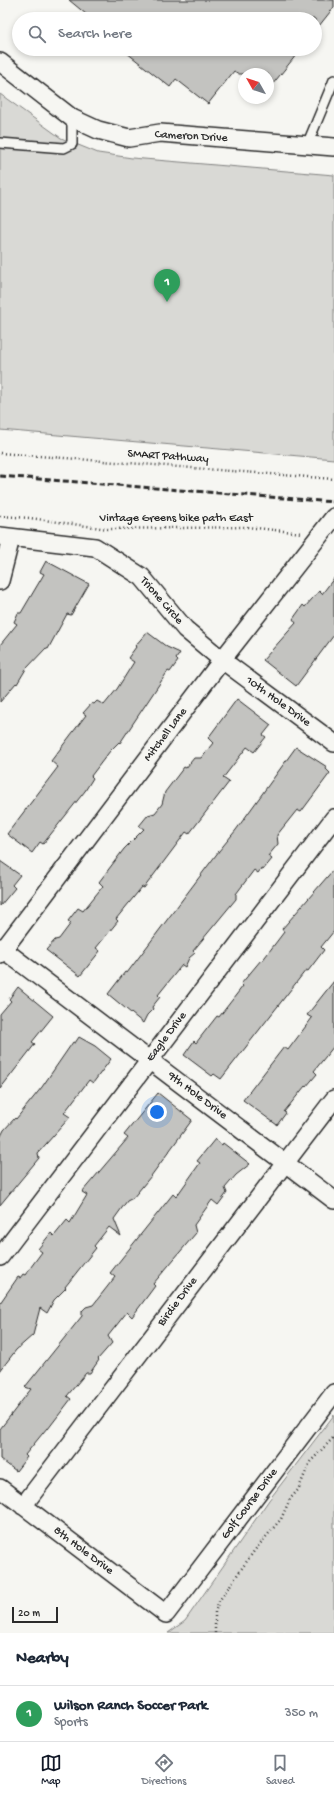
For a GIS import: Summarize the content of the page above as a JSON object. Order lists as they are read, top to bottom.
{
  "streets": {
    "street": [
      "Cameron Drive",
      "Trione Circle",
      "10th Hole Drive",
      "Mitchell Lane",
      "Eagle Drive",
      "9th Hole Drive",
      "Birdie Drive",
      "Golf Course Drive",
      "8th Hole Drive"
    ],
    "path": ["SMART Pathway", "Vintage Greens bike path East"]
  },
  "crossings": [
    ["Trione Circle", "10th Hole Drive"],
    ["Trione Circle", "Mitchell Lane"],
    ["10th Hole Drive", "Mitchell Lane"],
    ["Mitchell Lane", "9th Hole Drive"],
    ["Eagle Drive", "9th Hole Drive"],
    ["9th Hole Drive", "Birdie Drive"],
    ["Birdie Drive", "8th Hole Drive"],
    ["Golf Course Drive", "8th Hole Drive"]
  ],
  "scale_bar": "20 m",
  "north": "top left",
  "page": {
    "search": "Search here",
    "pins": "1",
    "scale": "20 m",
    "heading": "Nearby",
    "list": [
      {
        "mark": "1",
        "name": "Wilson Ranch Soccer Park",
        "note": "Sports",
        "value": "350 m"
      }
    ],
    "nav": ["Map", "Directions", "Saved"]
  }
}
